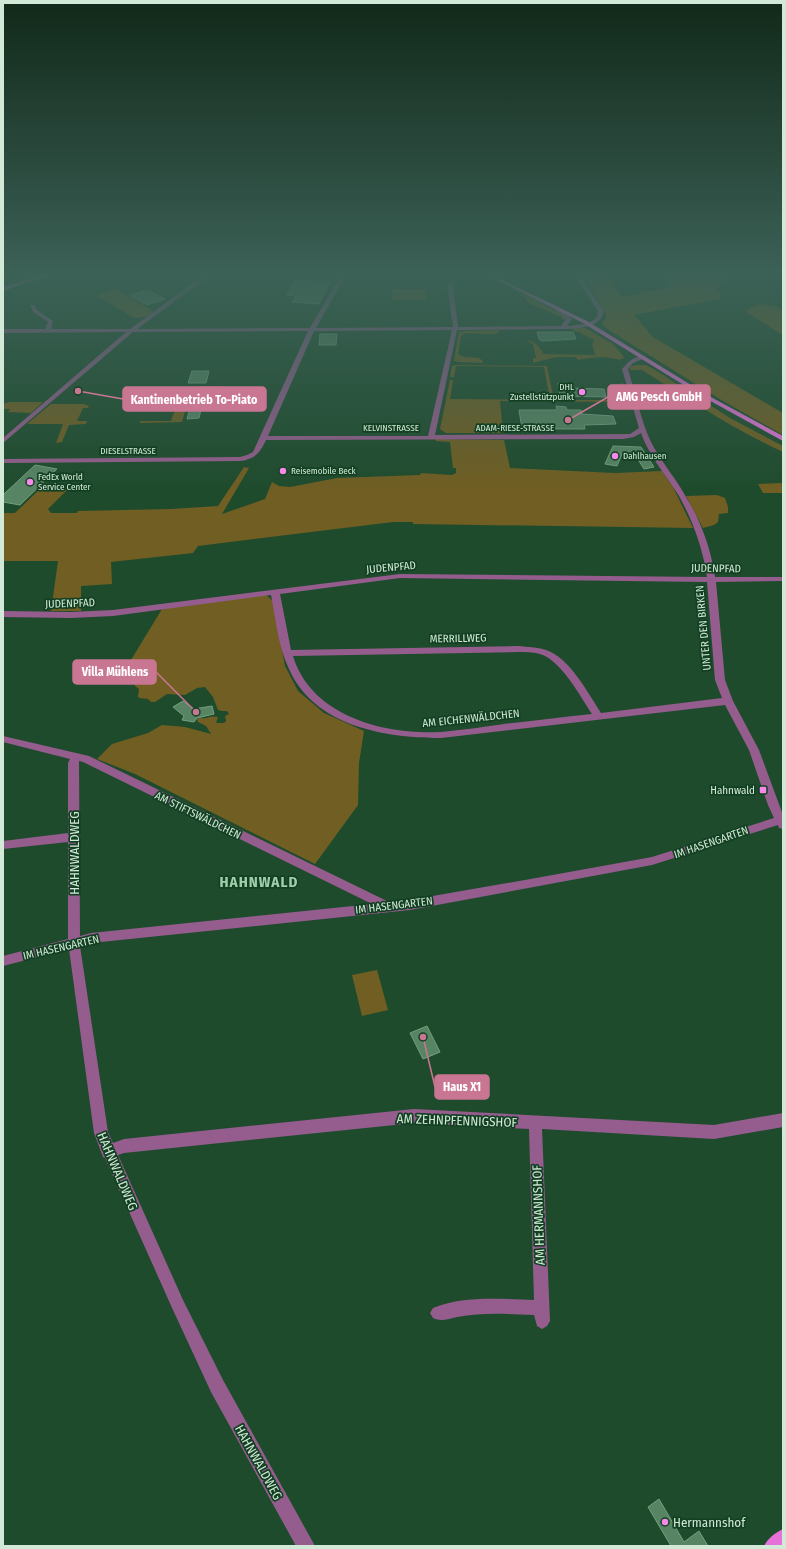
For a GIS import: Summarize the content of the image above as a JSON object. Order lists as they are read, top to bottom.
{
  "streets": {
    "street": [
      "KELVINSTRASSE",
      "ADAM-RIESE-STRASSE",
      "DIESELSTRASSE",
      "JUDENPFAD",
      "UNTER DEN BIRKEN",
      "MERRILLWEG",
      "AM EICHENWÄLDCHEN",
      "AM STIFTSWÄLDCHEN",
      "IM HASENGARTEN",
      "HAHNWALDWEG",
      "AM ZEHNPFENNIGSHOF",
      "AM HERMANNSHOF"
    ]
  },
  "crossings": [
    ["KELVINSTRASSE", "ADAM-RIESE-STRASSE"],
    ["KELVINSTRASSE", "DIESELSTRASSE"],
    ["ADAM-RIESE-STRASSE", "UNTER DEN BIRKEN"],
    ["JUDENPFAD", "UNTER DEN BIRKEN"],
    ["JUDENPFAD", "AM EICHENWÄLDCHEN"],
    ["UNTER DEN BIRKEN", "AM EICHENWÄLDCHEN"],
    ["UNTER DEN BIRKEN", "IM HASENGARTEN"],
    ["MERRILLWEG", "AM EICHENWÄLDCHEN"],
    ["AM STIFTSWÄLDCHEN", "IM HASENGARTEN"],
    ["AM STIFTSWÄLDCHEN", "HAHNWALDWEG"],
    ["IM HASENGARTEN", "HAHNWALDWEG"],
    ["HAHNWALDWEG", "AM ZEHNPFENNIGSHOF"],
    ["AM ZEHNPFENNIGSHOF", "AM HERMANNSHOF"]
  ],
  "districts": ["HAHNWALD"],
  "places": {
    "other": [
      "Kantinenbetrieb To-Piato",
      "DHL Zustellstützpunkt",
      "AMG Pesch GmbH",
      "Dahlhausen",
      "Reisemobile Beck",
      "FedEx World Service Center",
      "Villa Mühlens",
      "Haus X1",
      "Hermannshof"
    ],
    "transit": ["Hahnwald"]
  }
}
